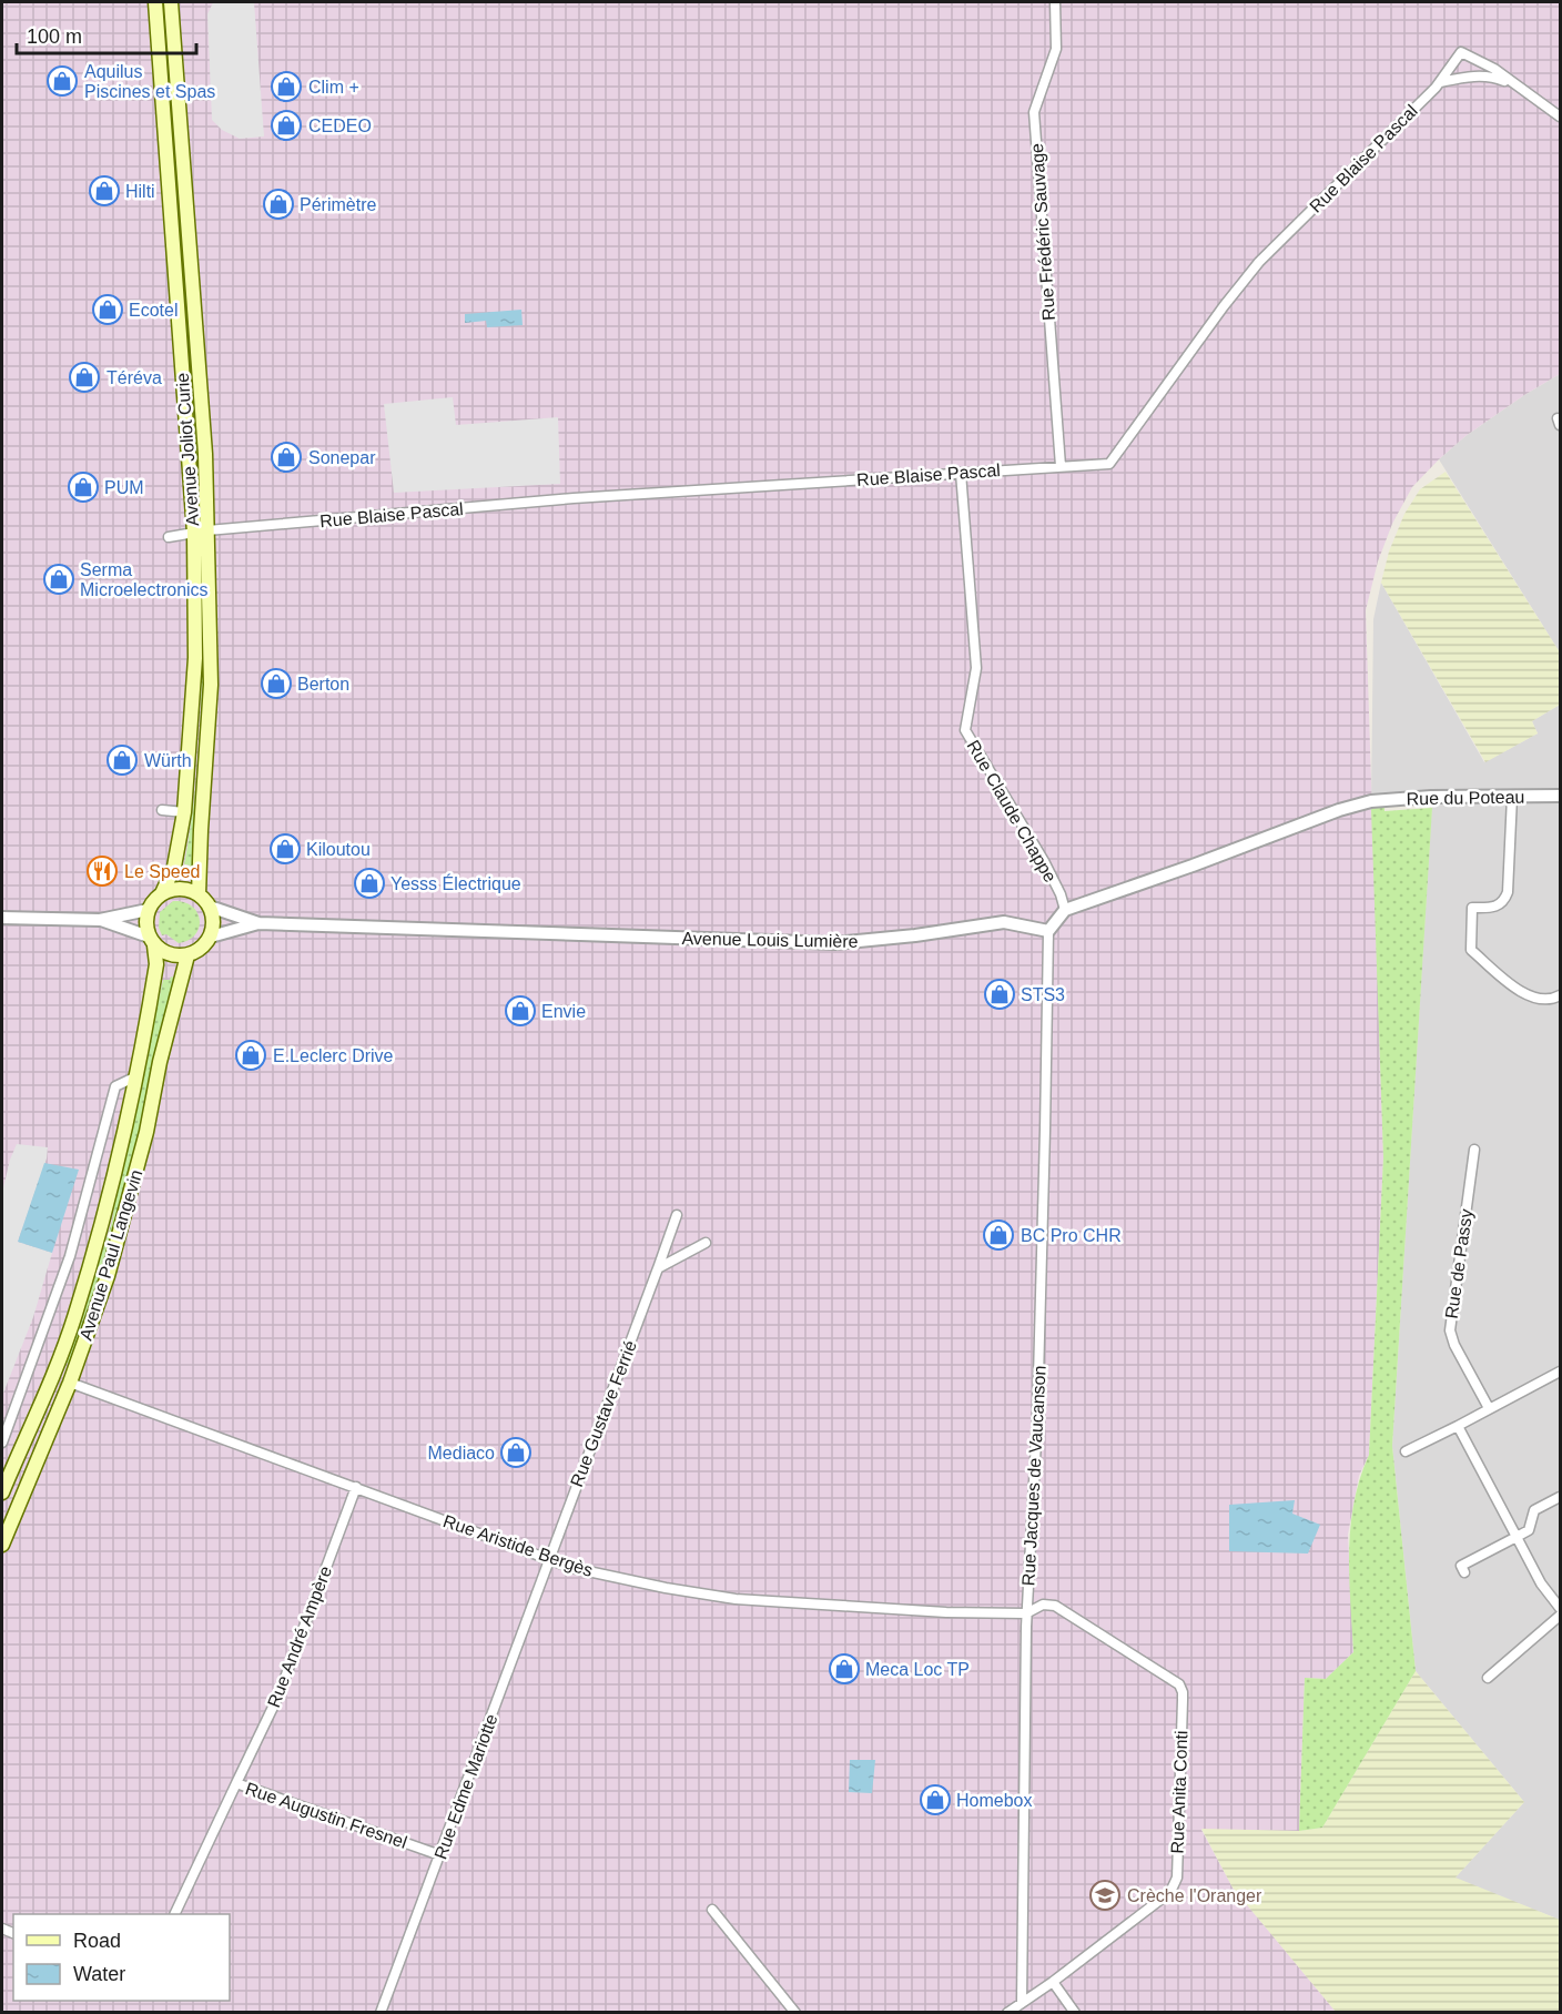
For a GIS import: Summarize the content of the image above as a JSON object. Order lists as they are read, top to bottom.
{
  "streets": {
    "main road": ["Avenue Joliot Curie", "Avenue Paul Langevin"],
    "street": [
      "Rue Blaise Pascal",
      "Rue Frédéric Sauvage",
      "Rue du Poteau",
      "Rue Claude Chappe",
      "Avenue Louis Lumière",
      "Rue de Passy",
      "Rue Gustave Ferrié",
      "Rue Jacques de Vaucanson",
      "Rue Aristide Bergès",
      "Rue André Ampère",
      "Rue Edme Mariotte",
      "Rue Anita Conti",
      "Rue Augustin Fresnel"
    ]
  },
  "crossings": [
    ["Rue Blaise Pascal", "Rue Frédéric Sauvage"],
    ["Rue Blaise Pascal", "Avenue Joliot Curie"],
    ["Rue Blaise Pascal", "Rue Claude Chappe"],
    ["Avenue Joliot Curie", "Avenue Louis Lumière"],
    ["Avenue Joliot Curie", "Avenue Paul Langevin"],
    ["Rue du Poteau", "Rue Claude Chappe"],
    ["Avenue Louis Lumière", "Avenue Paul Langevin"],
    ["Avenue Louis Lumière", "Rue Jacques de Vaucanson"],
    ["Avenue Paul Langevin", "Rue Aristide Bergès"],
    ["Rue Gustave Ferrié", "Rue Aristide Bergès"],
    ["Rue Gustave Ferrié", "Rue Edme Mariotte"],
    ["Rue Jacques de Vaucanson", "Rue Aristide Bergès"],
    ["Rue Jacques de Vaucanson", "Rue Anita Conti"],
    ["Rue Aristide Bergès", "Rue André Ampère"],
    ["Rue Aristide Bergès", "Rue Edme Mariotte"],
    ["Rue Aristide Bergès", "Rue Anita Conti"],
    ["Rue André Ampère", "Rue Augustin Fresnel"],
    ["Rue Edme Mariotte", "Rue Augustin Fresnel"]
  ],
  "places": {
    "shop": [
      "Aquilus Piscines et Spas",
      "Clim +",
      "CEDEO",
      "Hilti",
      "Périmètre",
      "Ecotel",
      "Téréva",
      "Sonepar",
      "PUM",
      "Serma Microelectronics",
      "Berton",
      "Würth",
      "Kiloutou",
      "Yesss Électrique",
      "STS3",
      "Envie",
      "E.Leclerc Drive",
      "BC Pro CHR",
      "Mediaco",
      "Meca Loc TP",
      "Homebox"
    ],
    "restaurant": ["Le Speed"],
    "school or university": ["Crèche l'Oranger"]
  },
  "legend": ["Road", "Water"],
  "scale_bar": "100 m"
}
